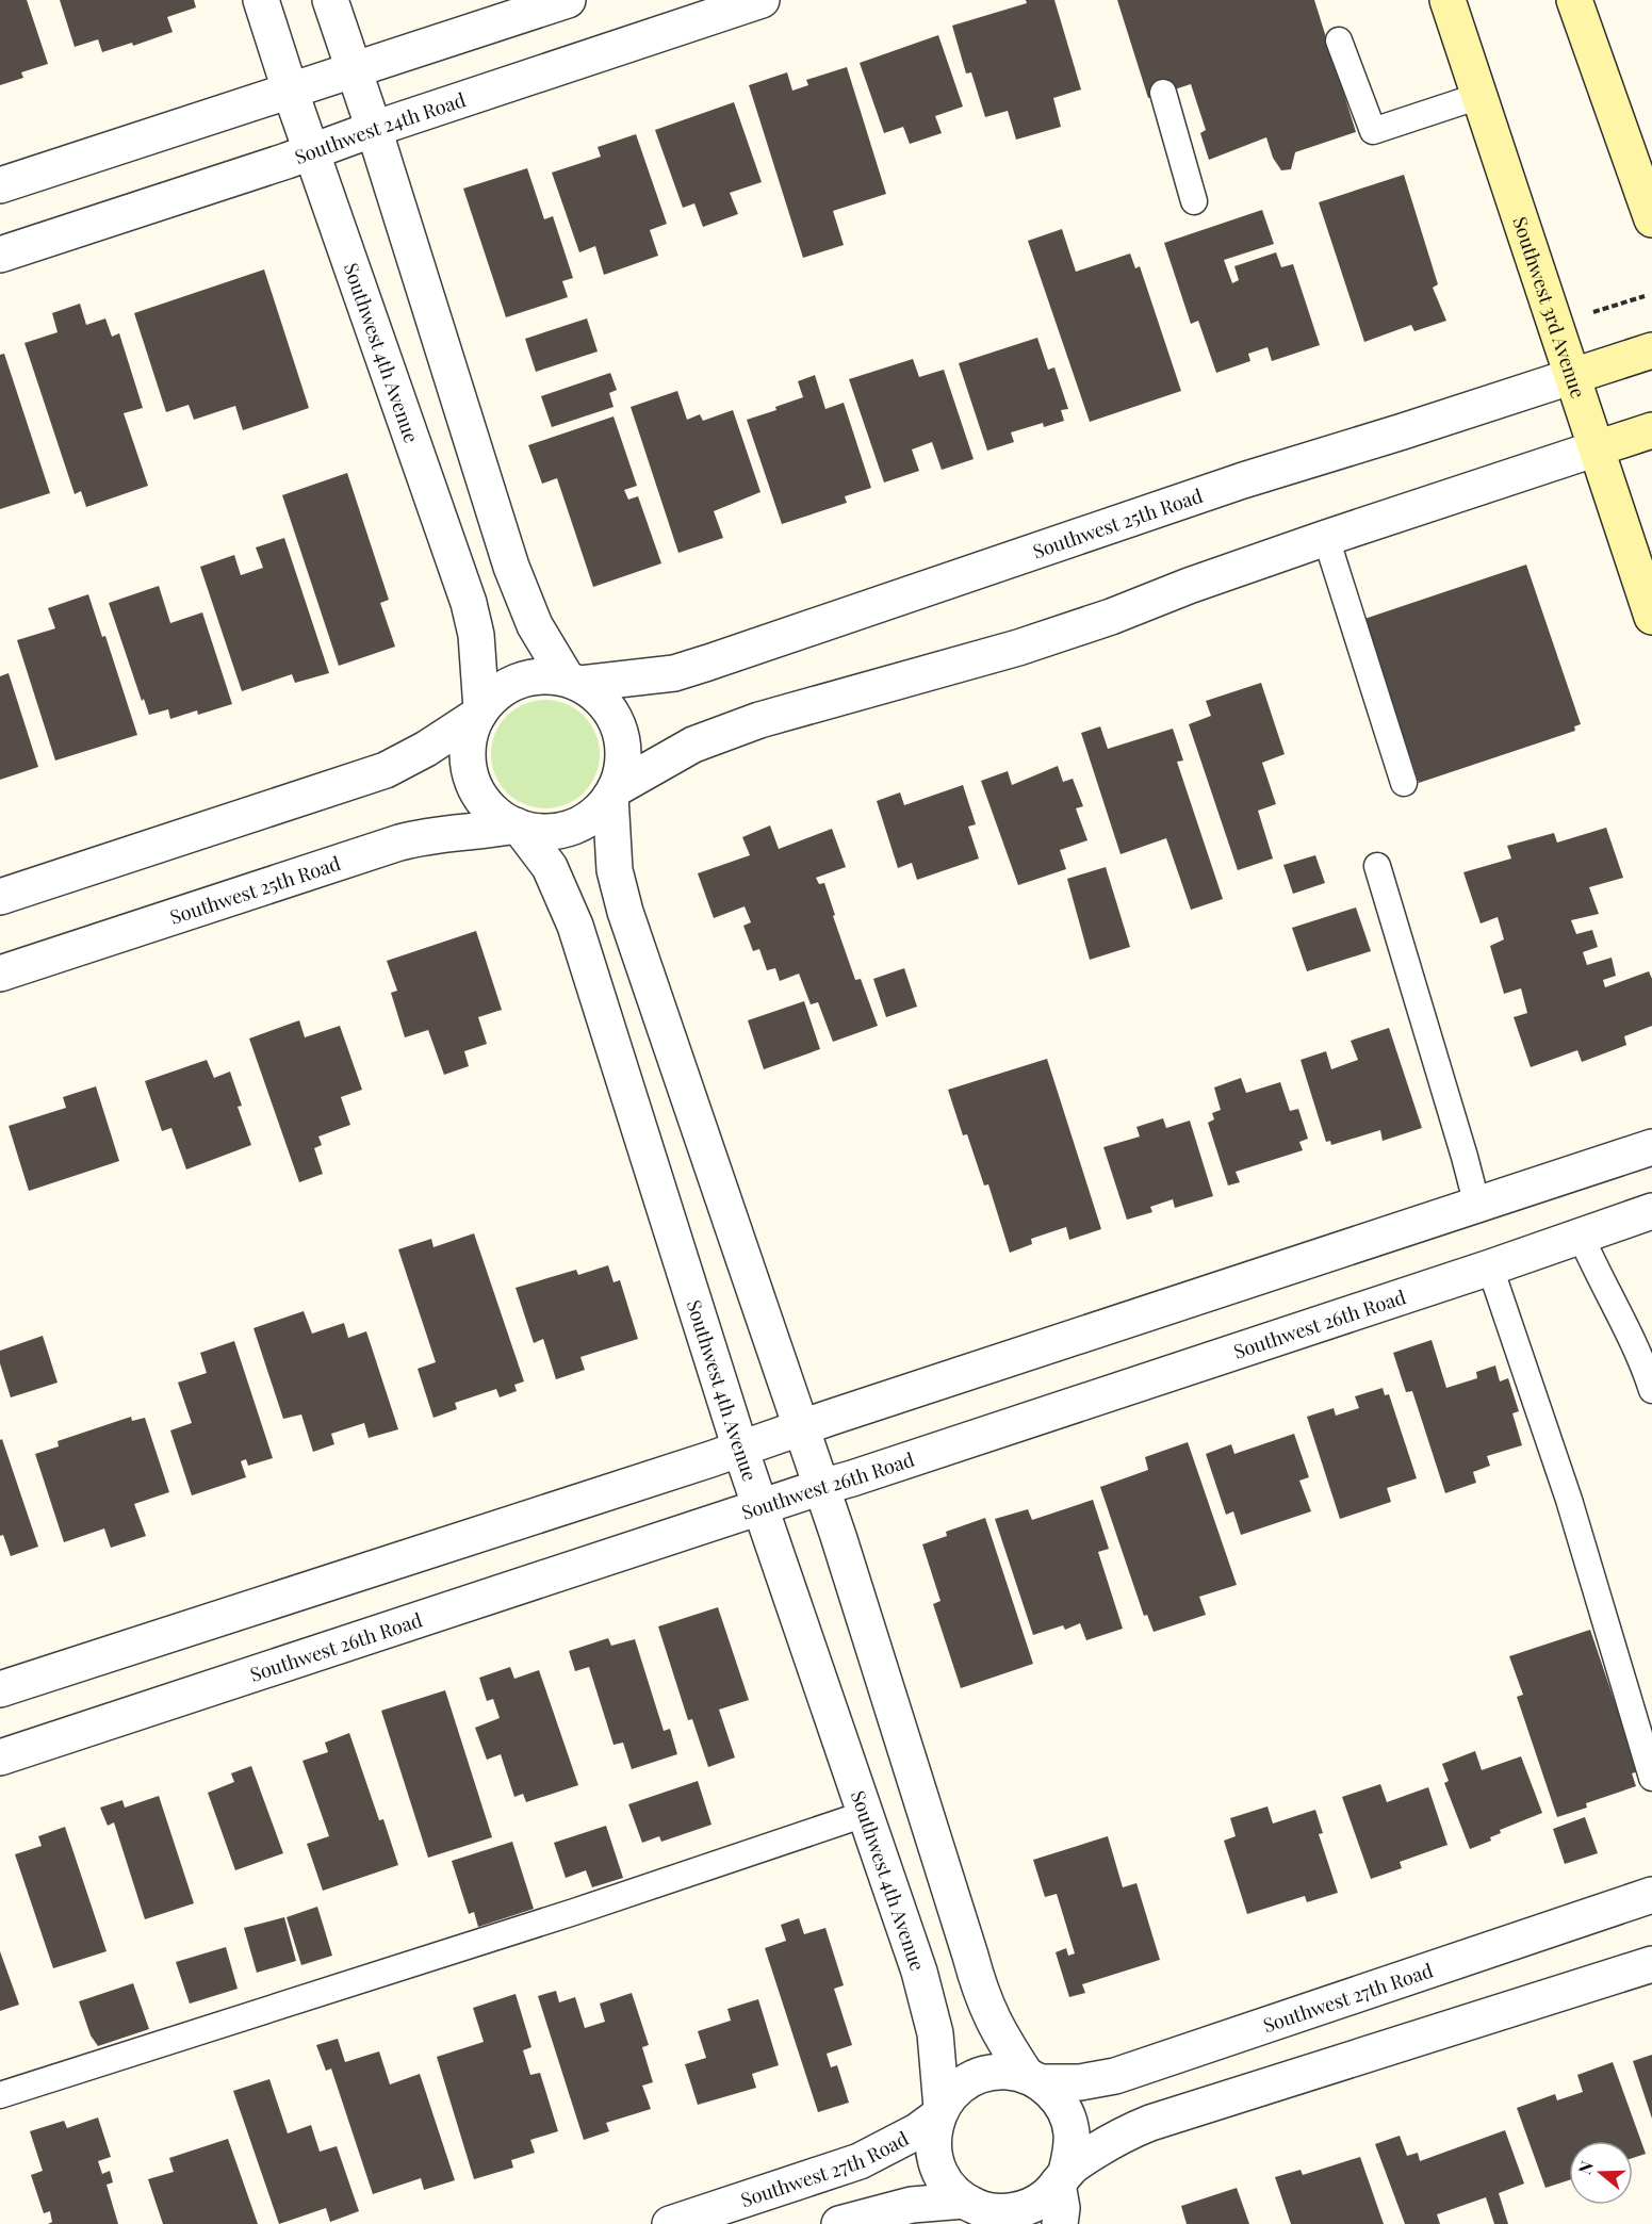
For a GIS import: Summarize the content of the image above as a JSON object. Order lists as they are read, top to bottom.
{
  "streets": {
    "main road": ["Southwest 3rd Avenue", "Southwest 25th Road"],
    "street": [
      "Southwest 24th Road",
      "Southwest 4th Avenue",
      "Southwest 26th Road",
      "Southwest 27th Road"
    ]
  },
  "crossings": [
    ["Southwest 24th Road", "Southwest 4th Avenue"],
    ["Southwest 3rd Avenue", "Southwest 25th Road"],
    ["Southwest 4th Avenue", "Southwest 25th Road"],
    ["Southwest 4th Avenue", "Southwest 26th Road"],
    ["Southwest 4th Avenue", "Southwest 27th Road"]
  ],
  "north": "left"
}
